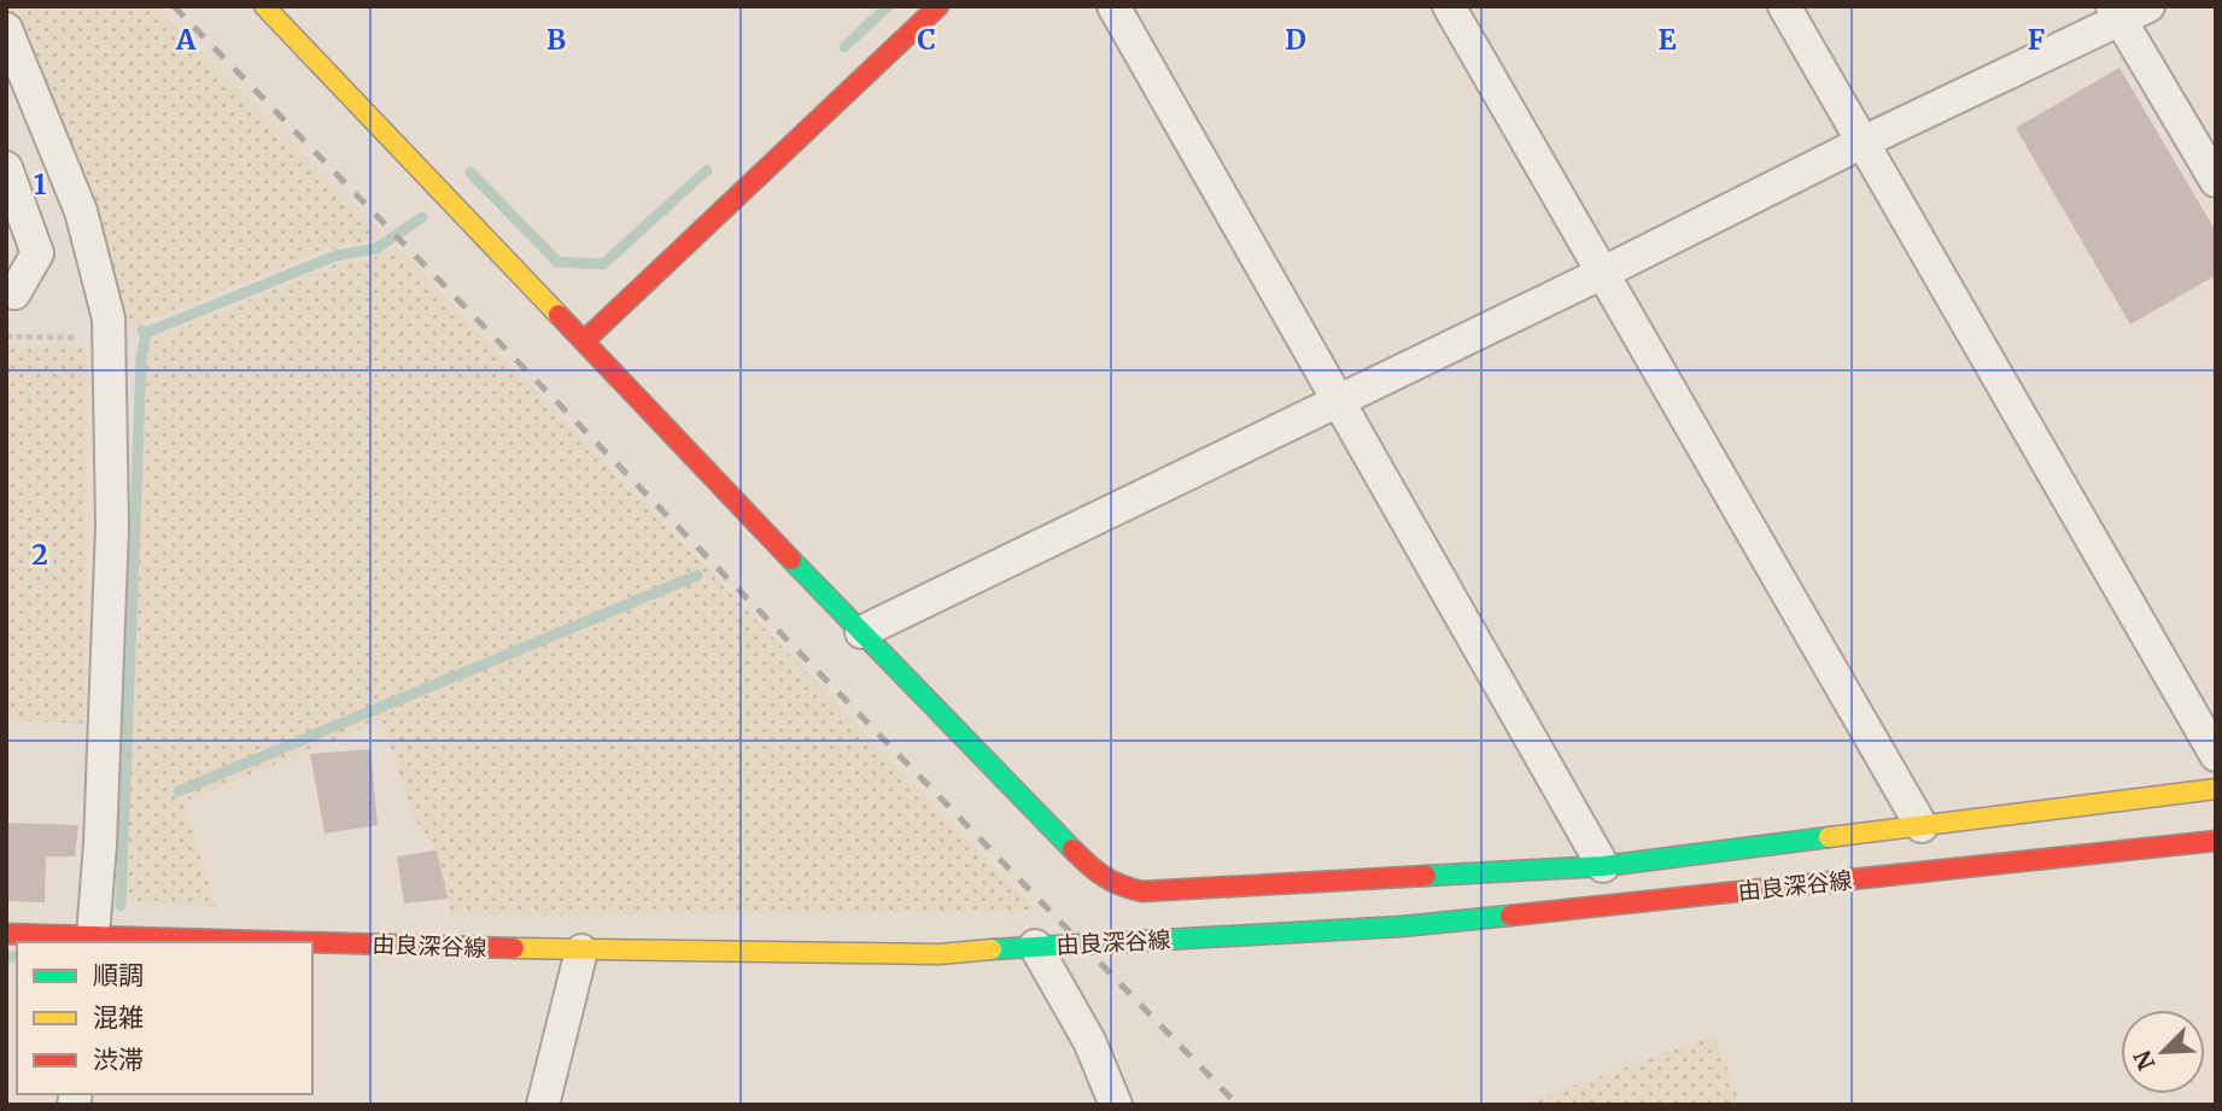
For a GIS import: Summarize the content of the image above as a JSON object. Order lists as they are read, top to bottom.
{
  "streets": {
    "street": ["由良深谷線"]
  },
  "legend": ["順調", "混雑", "渋滞"],
  "north": "bottom left",
  "grid": {
    "columns": [
      "A",
      "B",
      "C",
      "D",
      "E",
      "F"
    ],
    "rows": ["1", "2"]
  }
}
